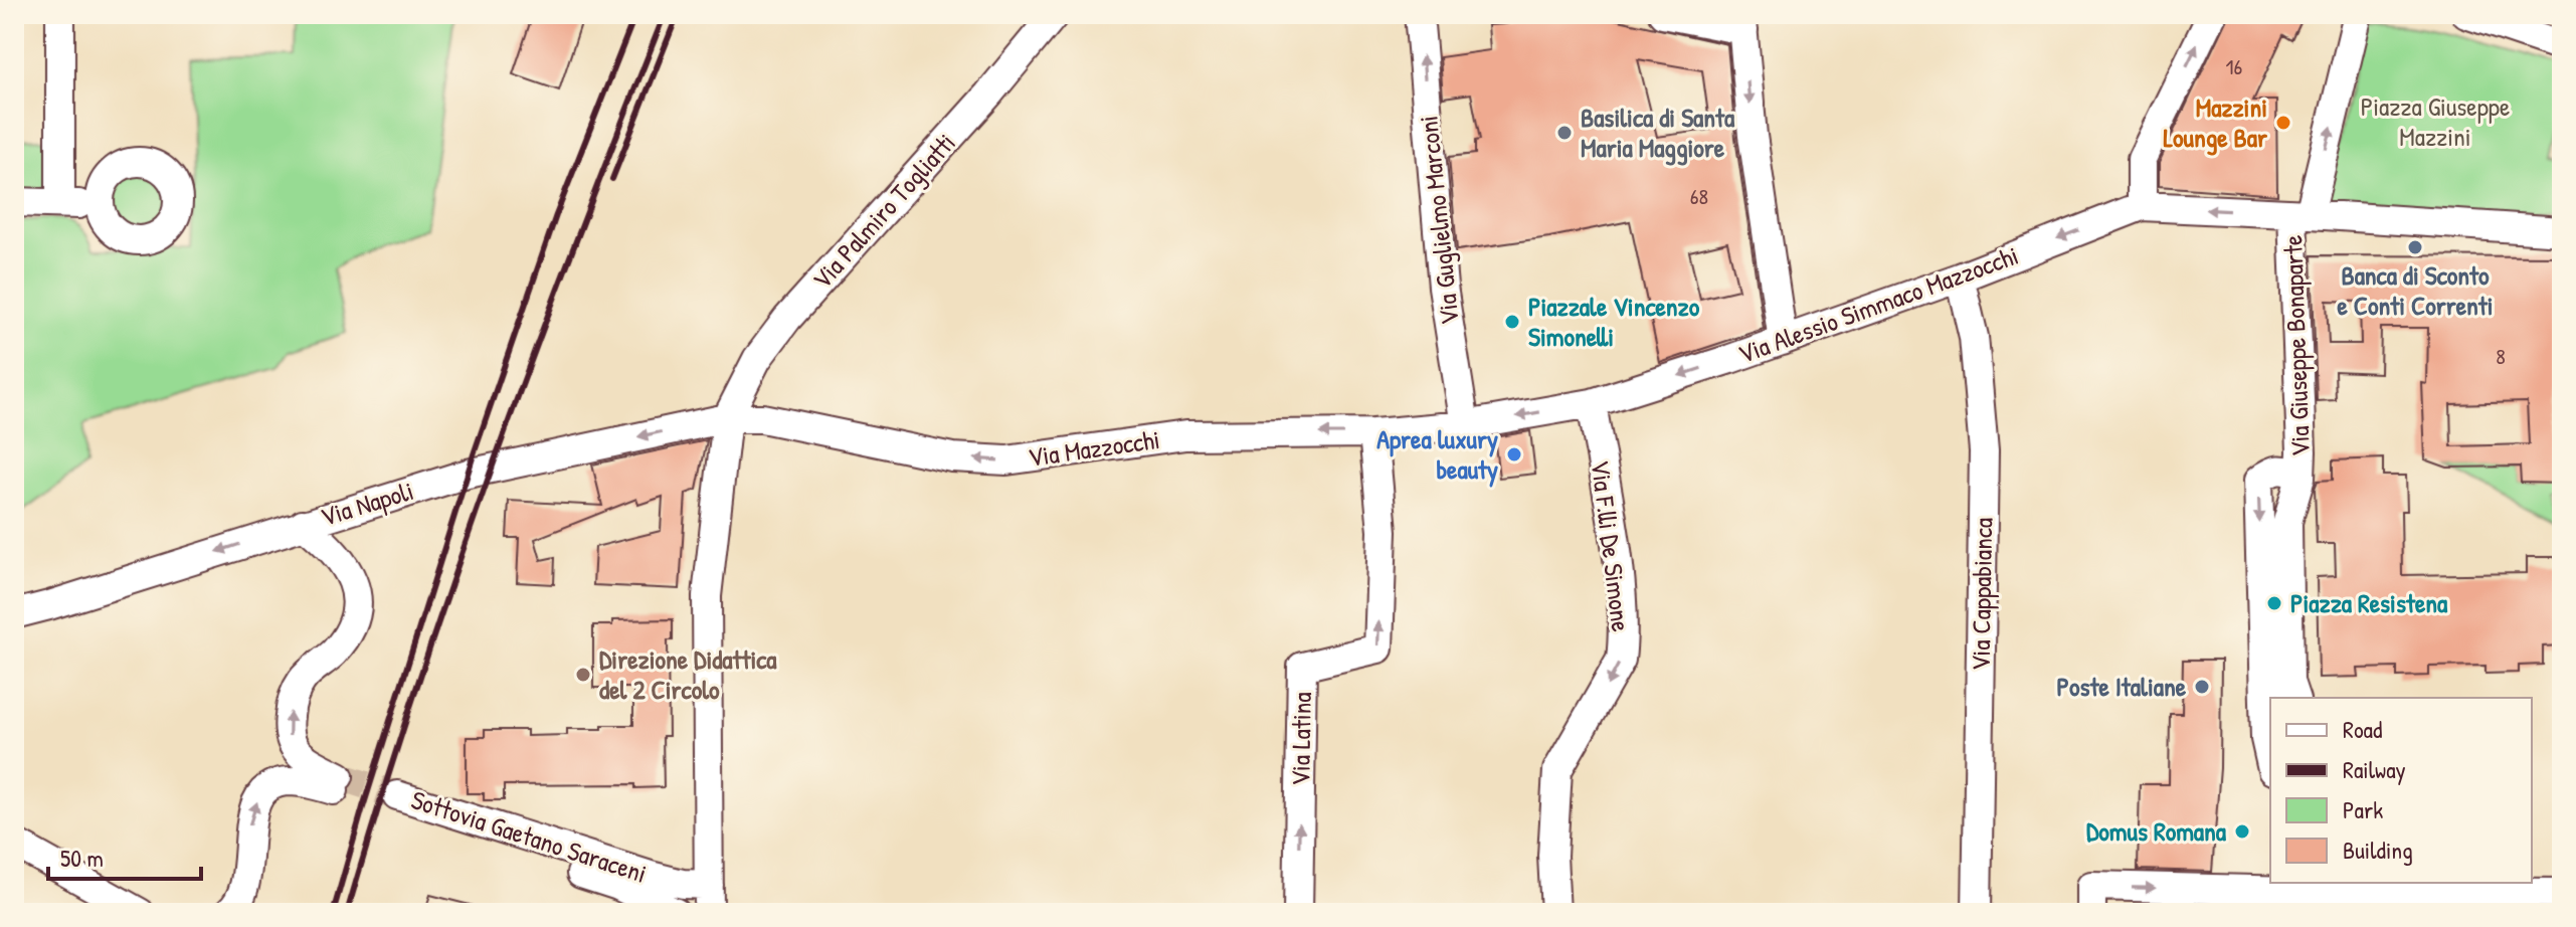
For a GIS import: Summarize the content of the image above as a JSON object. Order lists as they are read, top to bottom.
{
  "streets": {
    "street": [
      "Via Palmiro Togliatti",
      "Via Guglielmo Marconi",
      "Via Alessio Simmaco Mazzocchi",
      "Via Giuseppe Bonaparte",
      "Via Mazzocchi",
      "Via Napoli",
      "Via F.lli De Simone",
      "Via Cappabianca",
      "Via Latina",
      "Sottovia Gaetano Saraceni"
    ]
  },
  "crossings": [
    ["Via Palmiro Togliatti", "Via Mazzocchi"],
    ["Via Palmiro Togliatti", "Via Napoli"],
    ["Via Guglielmo Marconi", "Via Alessio Simmaco Mazzocchi"],
    ["Via Guglielmo Marconi", "Via Mazzocchi"],
    ["Via Alessio Simmaco Mazzocchi", "Via Giuseppe Bonaparte"],
    ["Via Alessio Simmaco Mazzocchi", "Via Mazzocchi"],
    ["Via Alessio Simmaco Mazzocchi", "Via F.lli De Simone"],
    ["Via Alessio Simmaco Mazzocchi", "Via Cappabianca"],
    ["Via Mazzocchi", "Via Napoli"],
    ["Via Mazzocchi", "Via Latina"]
  ],
  "one_way": [
    "Via Guglielmo Marconi",
    "Via Alessio Simmaco Mazzocchi",
    "Via Mazzocchi",
    "Via Napoli",
    "Via F.lli De Simone",
    "Via Latina"
  ],
  "parks": ["Piazza Giuseppe Mazzini"],
  "places": [
    "Mazzini Lounge Bar",
    "Basilica di Santa Maria Maggiore",
    "Banca di Sconto e Conti Correnti",
    "Piazzale Vincenzo Simonelli",
    "Aprea luxury beauty",
    "Piazza Resistena",
    "Direzione Didattica del 2 Circolo",
    "Poste Italiane",
    "Domus Romana"
  ],
  "house_numbers": ["16", "68", "8"],
  "legend": [
    "Road",
    "Railway",
    "Park",
    "Building"
  ],
  "scale_bar": "50 m"
}
